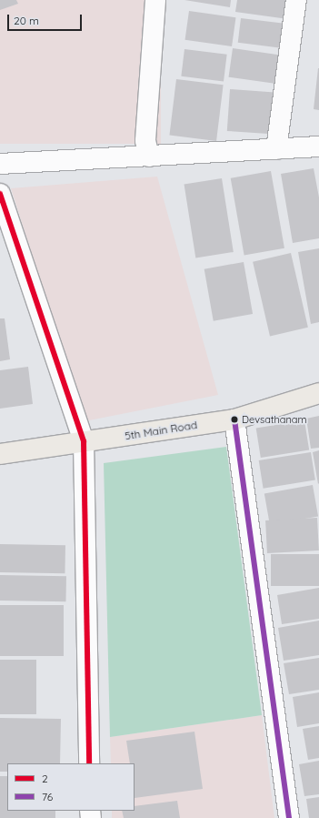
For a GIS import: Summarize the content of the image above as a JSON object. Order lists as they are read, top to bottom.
{
  "streets": {
    "main road": ["5th Main Road"]
  },
  "places": ["Devsathanam"],
  "lines": ["transit line 2", "transit line 76"],
  "legend": ["2", "76"],
  "scale_bar": "20 m"
}
